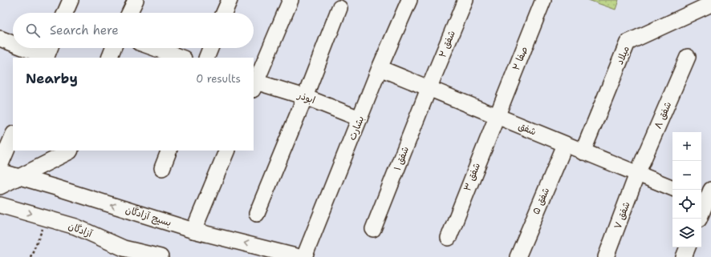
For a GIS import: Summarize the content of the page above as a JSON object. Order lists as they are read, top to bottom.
{
  "streets": {
    "street": [
      "شفق ۲",
      "میلاد",
      "صفا ۲",
      "ابوذر",
      "شفق ۸",
      "بشارت",
      "شفق",
      "شفق ۱",
      "شفق ۳",
      "شفق ۵",
      "شفق ۷",
      "بسیج آزادگان",
      "آزادگان"
    ]
  },
  "crossings": [
    ["شفق ۲", "شفق"],
    ["شفق ۲", "شفق ۱"],
    ["میلاد", "شفق"],
    ["صفا ۲", "شفق"],
    ["صفا ۲", "شفق ۳"],
    ["ابوذر", "بشارت"],
    ["شفق ۸", "شفق"],
    ["شفق ۸", "شفق ۷"],
    ["بشارت", "شفق"],
    ["شفق", "شفق ۱"],
    ["شفق", "شفق ۳"],
    ["شفق", "شفق ۵"],
    ["شفق", "شفق ۷"]
  ],
  "one_way": ["بسیج آزادگان"],
  "page": {
    "search": "Search here",
    "heading": ["Nearby", "0 results"],
    "map_buttons": ["+", "−"]
  }
}
